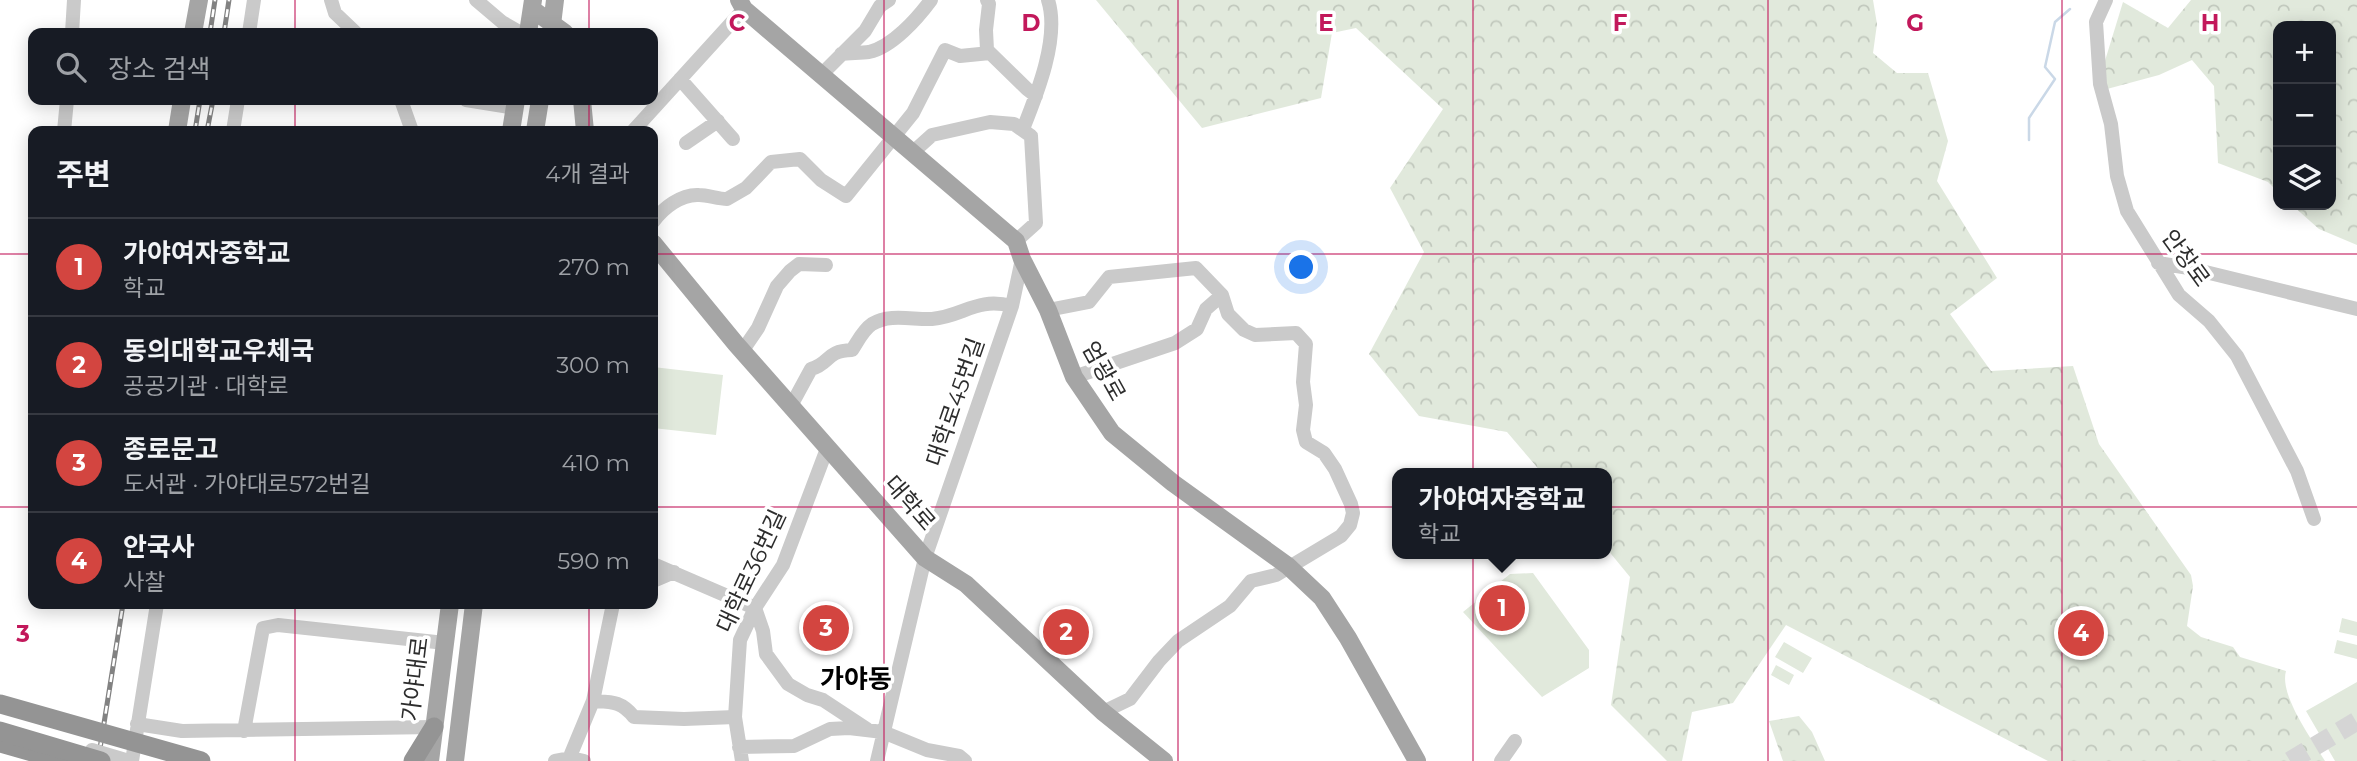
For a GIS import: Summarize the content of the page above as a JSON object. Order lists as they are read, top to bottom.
{
  "streets": {
    "main road": ["엄광로", "대학로", "가야대로"],
    "street": ["안창로", "대학로45번길", "대학로36번길"]
  },
  "crossings": [
    ["엄광로", "대학로45번길"],
    ["대학로45번길", "대학로"],
    ["대학로", "대학로36번길"]
  ],
  "districts": ["가야동"],
  "page": {
    "map_buttons": ["+", "−"],
    "search": "장소 검색",
    "heading": ["주변", "4개 결과"],
    "list": [
      {
        "mark": "1",
        "name": "가야여자중학교",
        "note": "학교",
        "value": "270 m"
      },
      {
        "mark": "2",
        "name": "동의대학교우체국",
        "note": "공공기관 · 대학로",
        "value": "300 m"
      },
      {
        "mark": "3",
        "name": "종로문고",
        "note": "도서관 · 가야대로572번길",
        "value": "410 m"
      },
      {
        "mark": "4",
        "name": "안국사",
        "note": "사찰",
        "value": "590 m"
      }
    ],
    "popup": ["가야여자중학교", "학교"],
    "pins": [
      "1",
      "3",
      "2",
      "4"
    ]
  },
  "grid": {
    "columns": [
      "C",
      "D",
      "E",
      "F",
      "G",
      "H"
    ],
    "rows": ["3"]
  }
}
